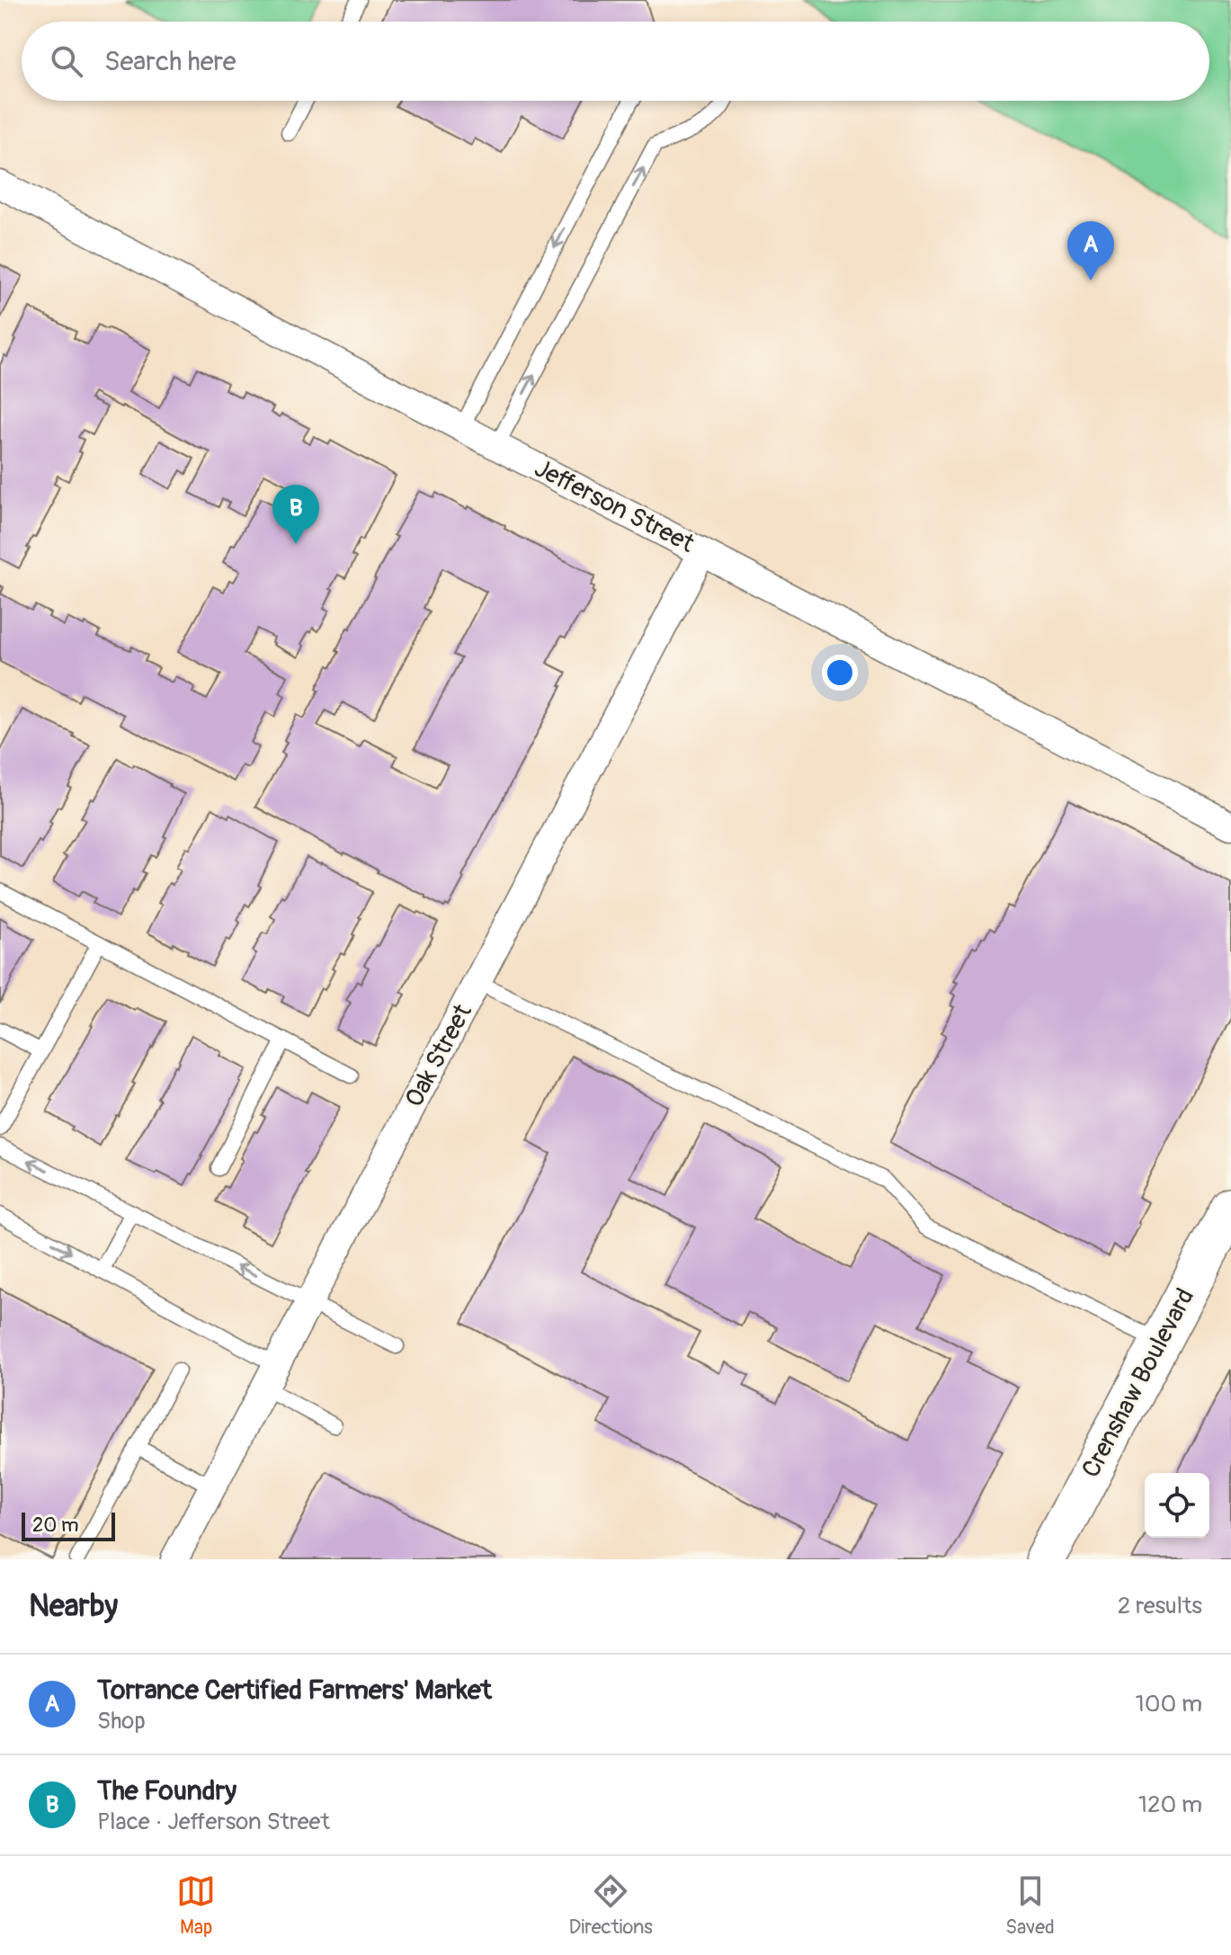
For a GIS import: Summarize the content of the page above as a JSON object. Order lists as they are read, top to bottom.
{
  "streets": {
    "main road": ["Crenshaw Boulevard"],
    "street": ["Jefferson Street", "Oak Street"]
  },
  "crossings": [
    ["Jefferson Street", "Oak Street"]
  ],
  "scale_bar": "20 m",
  "page": {
    "search": "Search here",
    "pins": ["A", "B"],
    "scale": "20 m",
    "heading": ["Nearby", "2 results"],
    "list": [
      {
        "mark": "A",
        "name": "Torrance Certified Farmers' Market",
        "note": "Shop",
        "value": "100 m"
      },
      {
        "mark": "B",
        "name": "The Foundry",
        "note": "Place · Jefferson Street",
        "value": "120 m"
      }
    ],
    "nav": ["Map", "Directions", "Saved"]
  }
}
